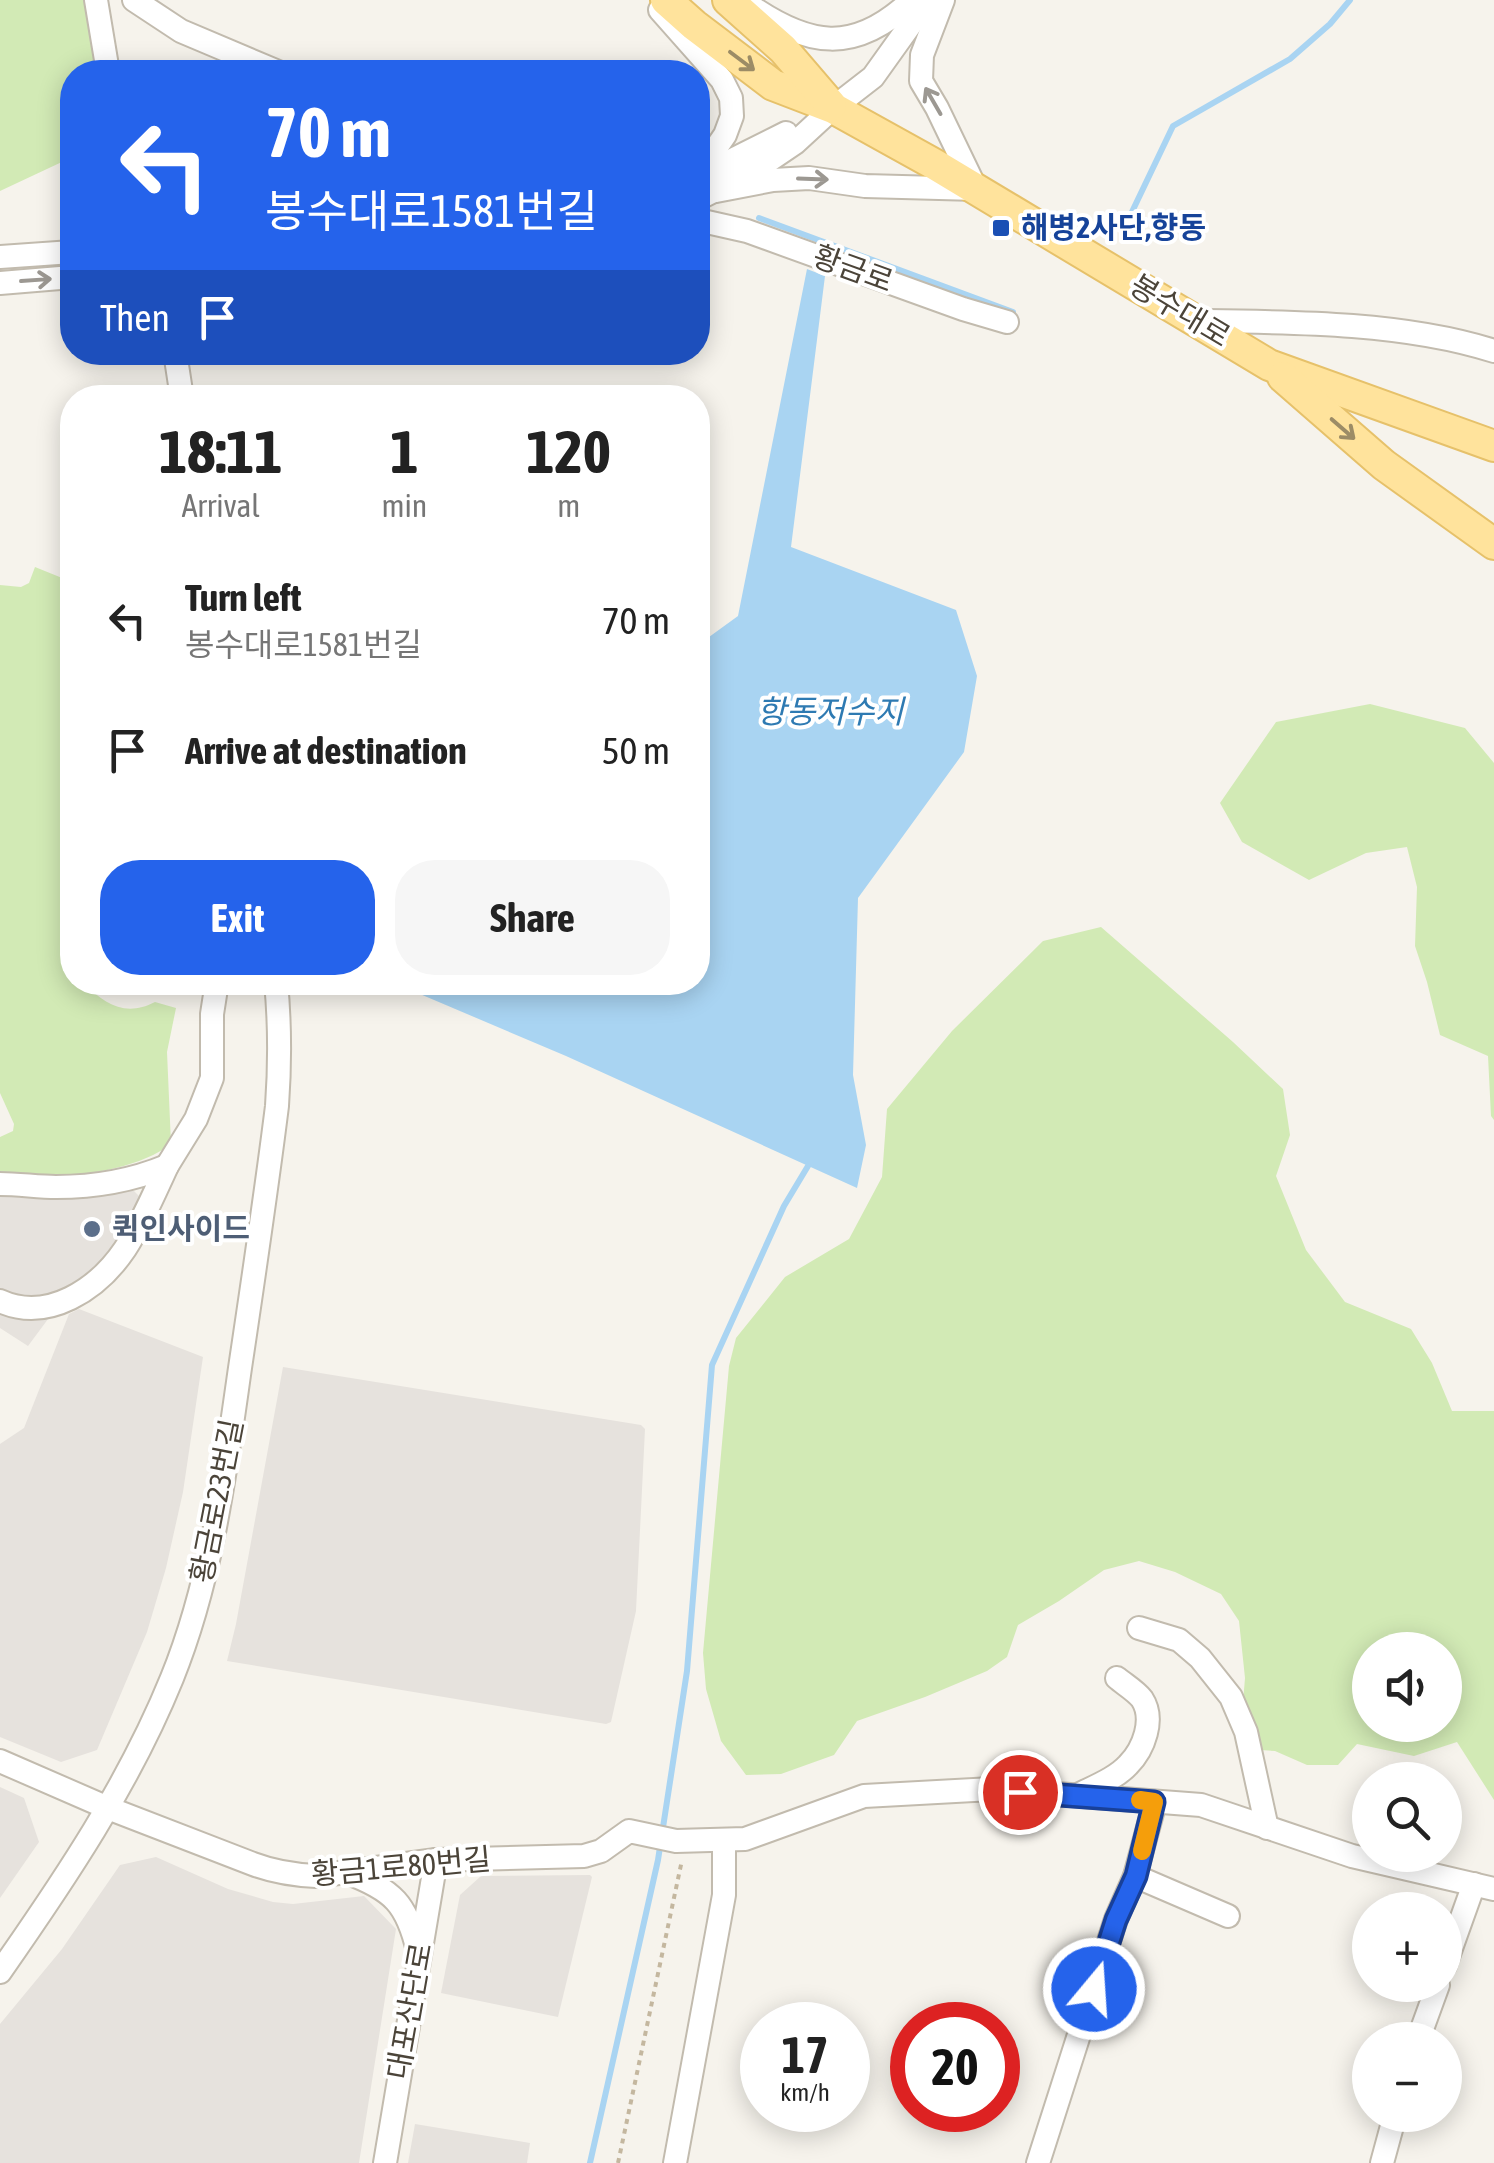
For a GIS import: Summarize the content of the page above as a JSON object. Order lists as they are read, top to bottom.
{
  "streets": {
    "main road": ["봉수대로"],
    "street": [
      "황금로",
      "황금로23번길",
      "황금1로80번길",
      "대포산단로"
    ]
  },
  "crossings": [
    ["황금로23번길", "황금1로80번길"],
    ["황금1로80번길", "대포산단로"]
  ],
  "water": ["항동저수지"],
  "places": {
    "transit": ["해병2사단,향동"],
    "other": ["퀵인사이드"]
  },
  "page": {
    "turn": ["70 m", "봉수대로1581번길"],
    "then": "Then",
    "eta": [
      "18:11",
      "Arrival",
      "1",
      "min",
      "120",
      "m"
    ],
    "list": [
      {
        "name": "Turn left",
        "note": "봉수대로1581번길",
        "value": "70 m"
      },
      {
        "name": "Arrive at destination",
        "value": "50 m"
      }
    ],
    "buttons": ["Exit", "Share"],
    "map_buttons": ["+", "−"],
    "speed": "17 km/h",
    "limit": "20"
  }
}
